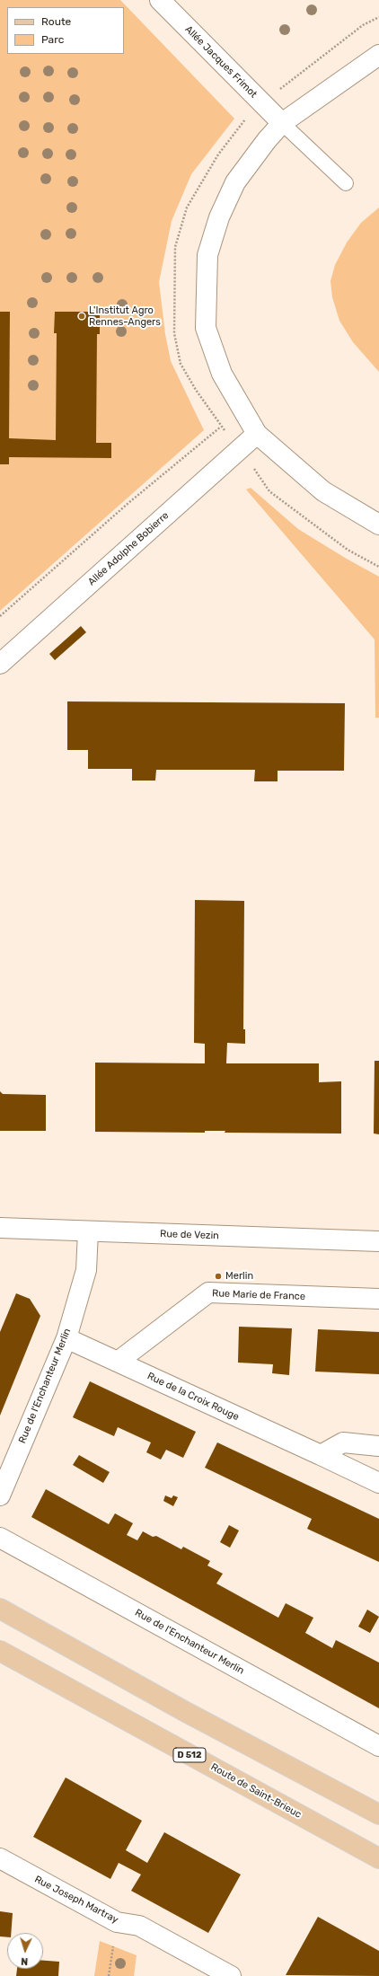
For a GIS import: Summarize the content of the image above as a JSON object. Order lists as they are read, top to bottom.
{
  "streets": {
    "main road": ["D 512", "Route de Saint-Brieuc"],
    "street": [
      "Allée Jacques Frimot",
      "Allée Adolphe Bobierre",
      "Rue de Vezin",
      "Rue Marie de France",
      "Rue de l'Enchanteur Merlin",
      "Rue de la Croix Rouge",
      "Rue Joseph Martray"
    ]
  },
  "crossings": [
    ["Rue de Vezin", "Rue de l'Enchanteur Merlin"],
    ["Rue Marie de France", "Rue de la Croix Rouge"],
    ["Rue de l'Enchanteur Merlin", "Rue de la Croix Rouge"]
  ],
  "places": ["L'Institut Agro Rennes-Angers", "Merlin"],
  "legend": ["Route", "Parc"],
  "north": "bottom"
}
